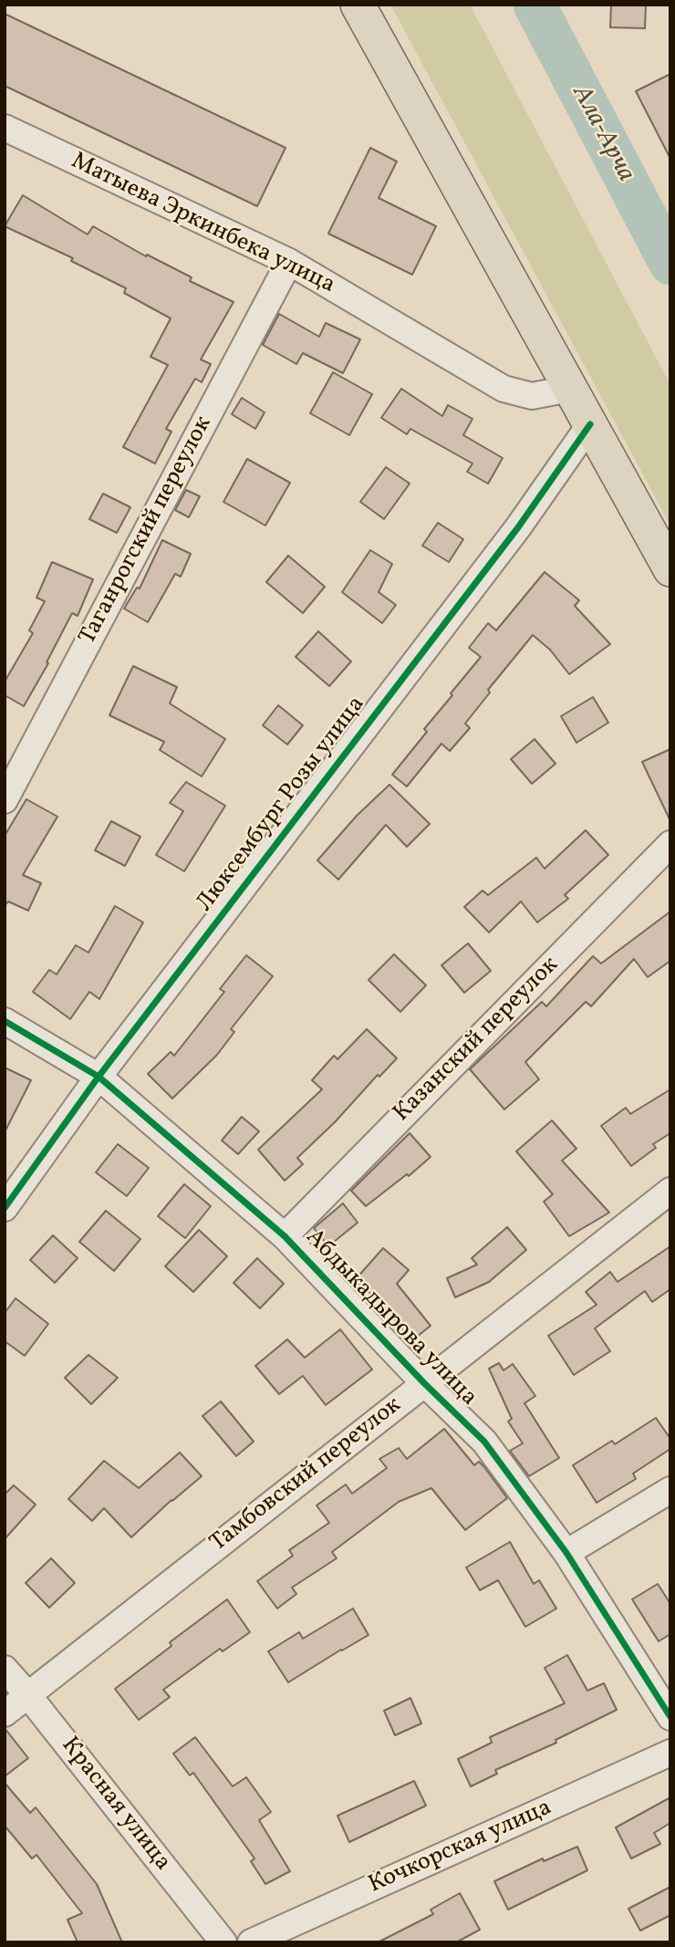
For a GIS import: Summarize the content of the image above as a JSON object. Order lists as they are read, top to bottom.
{
  "streets": {
    "street": [
      "Матыева Эркинбека улица",
      "Таганрогский переулок",
      "Люксембург Розы улица",
      "Казанский переулок",
      "Абдыкадырова улица",
      "Тамбовский переулок",
      "Красная улица",
      "Кочкорская улица"
    ]
  },
  "crossings": [
    ["Матыева Эркинбека улица", "Таганрогский переулок"],
    ["Люксембург Розы улица", "Абдыкадырова улица"],
    ["Казанский переулок", "Абдыкадырова улица"],
    ["Абдыкадырова улица", "Тамбовский переулок"],
    ["Тамбовский переулок", "Красная улица"]
  ],
  "water": ["Ала-Арча"]
}
